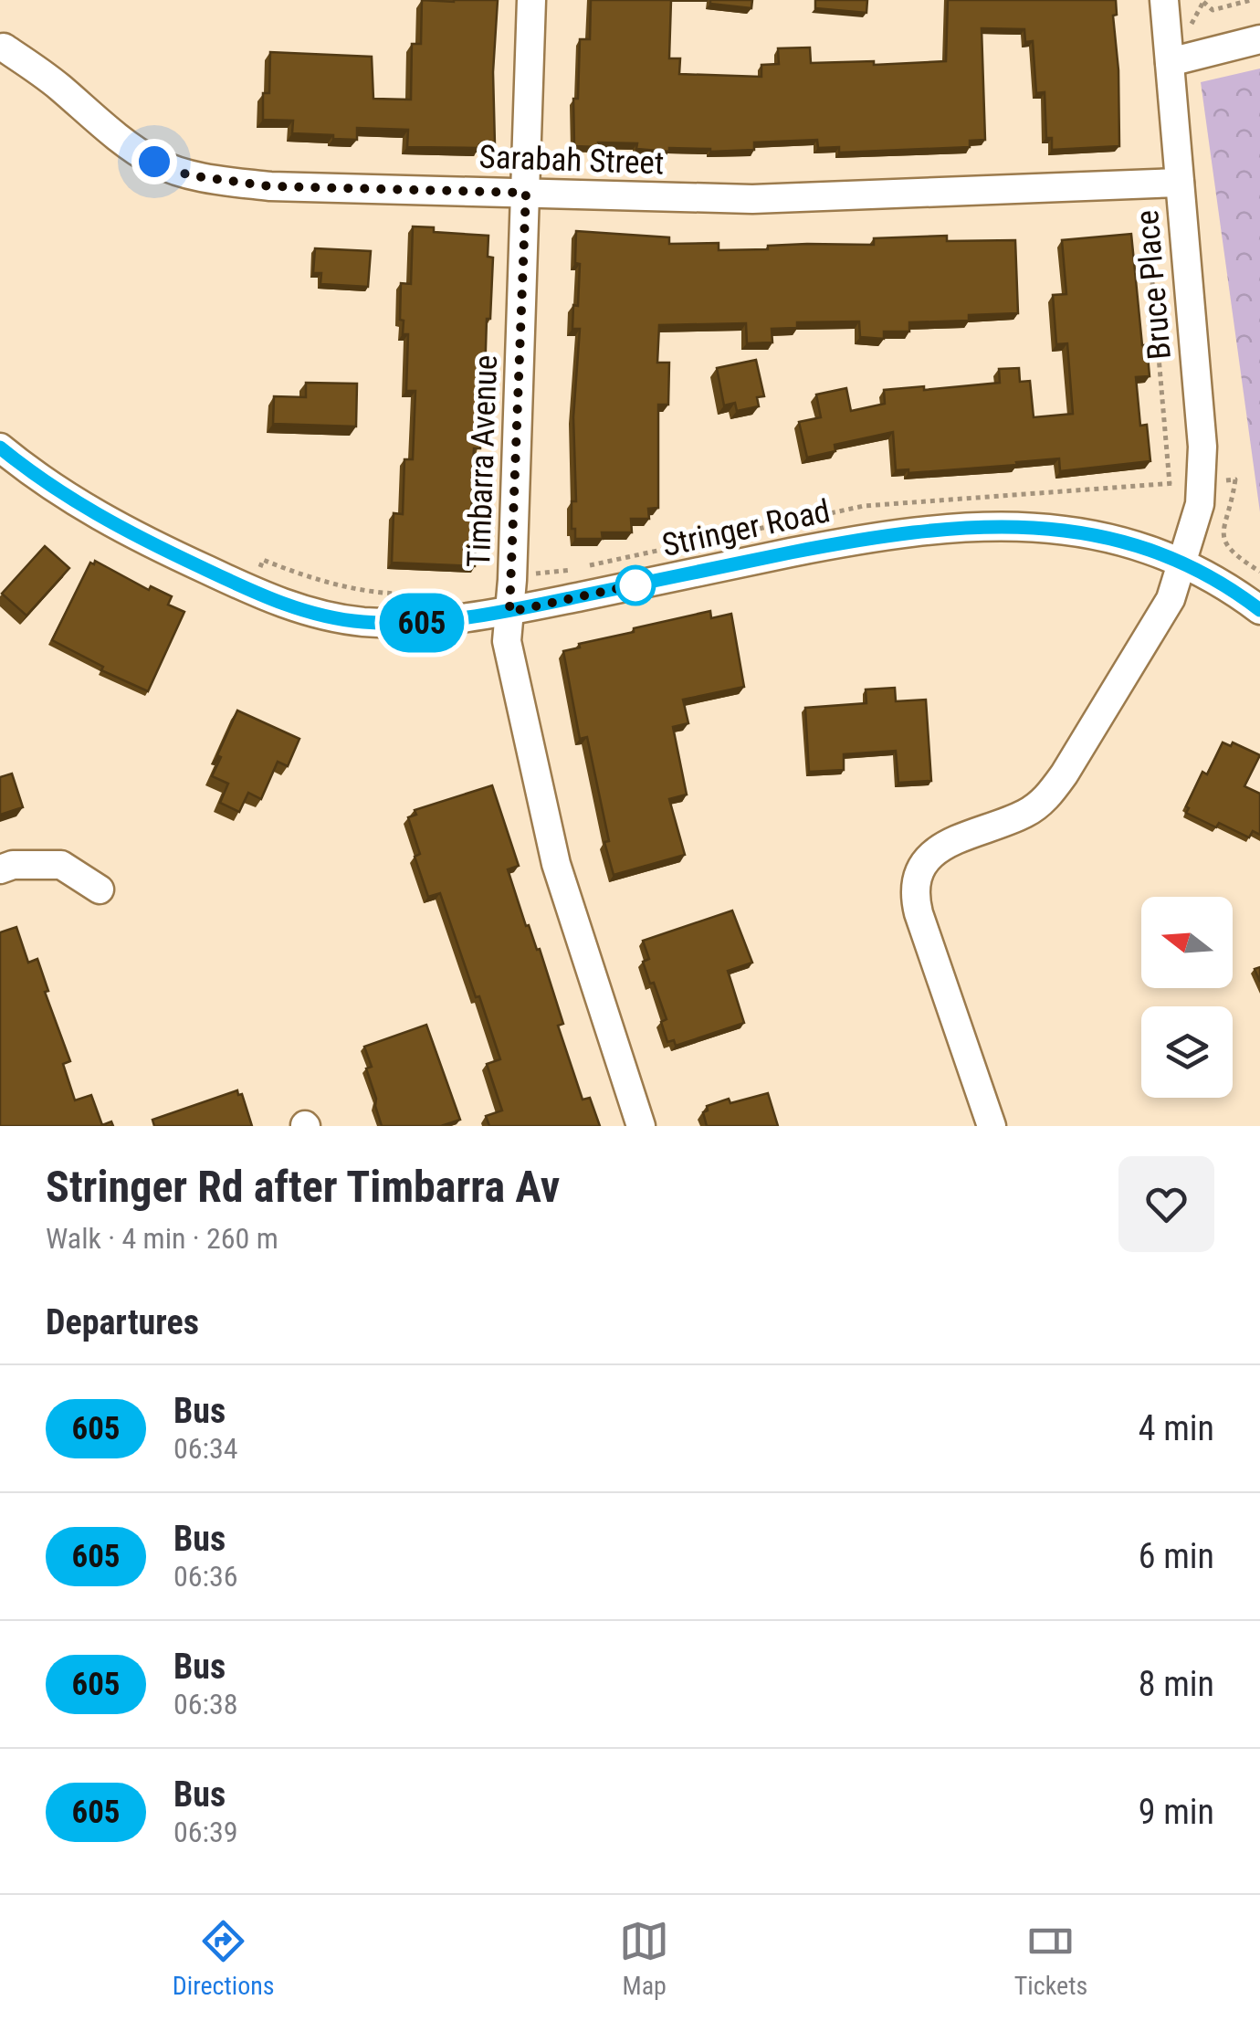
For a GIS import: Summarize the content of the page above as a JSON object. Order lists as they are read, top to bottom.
{
  "streets": {
    "street": [
      "Sarabah Street",
      "Bruce Place",
      "Timbarra Avenue",
      "Stringer Road"
    ]
  },
  "crossings": [
    ["Sarabah Street", "Bruce Place"],
    ["Sarabah Street", "Timbarra Avenue"],
    ["Bruce Place", "Stringer Road"],
    ["Timbarra Avenue", "Stringer Road"]
  ],
  "lines": ["bus line 605"],
  "north": "left",
  "page": {
    "on_map": "605",
    "heading": [
      ["Stringer Rd after Timbarra Av", "Walk · 4 min · 260 m"],
      "Departures"
    ],
    "list": [
      {
        "mark": "605",
        "name": "Bus",
        "note": "06:34",
        "value": "4 min"
      },
      {
        "mark": "605",
        "name": "Bus",
        "note": "06:36",
        "value": "6 min"
      },
      {
        "mark": "605",
        "name": "Bus",
        "note": "06:38",
        "value": "8 min"
      },
      {
        "mark": "605",
        "name": "Bus",
        "note": "06:39",
        "value": "9 min"
      }
    ],
    "tabs": ["Directions", "Map", "Tickets"]
  }
}
